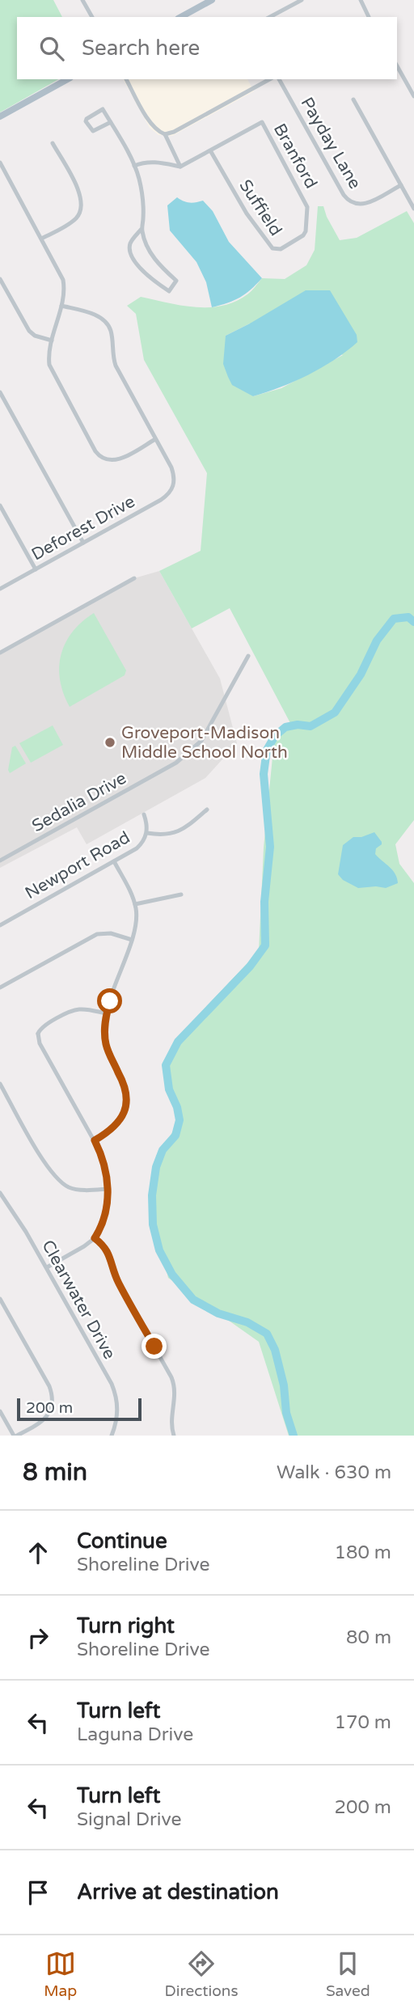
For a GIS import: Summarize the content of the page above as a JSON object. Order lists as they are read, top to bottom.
{
  "streets": {
    "street": [
      "Payday Lane",
      "Branford",
      "Suffield",
      "Deforest Drive",
      "Sedalia Drive",
      "Newport Road",
      "Clearwater Drive"
    ]
  },
  "crossings": [
    ["Branford", "Suffield"]
  ],
  "places": ["Groveport-Madison Middle School North"],
  "scale_bar": "200 m",
  "page": {
    "search": "Search here",
    "scale": "200 m",
    "heading": ["8 min", "Walk · 630 m"],
    "list": [
      ["Continue", "Shoreline Drive", "180 m"],
      ["Turn right", "Shoreline Drive", "80 m"],
      ["Turn left", "Laguna Drive", "170 m"],
      ["Turn left", "Signal Drive", "200 m"],
      "Arrive at destination"
    ],
    "nav": ["Map", "Directions", "Saved"]
  }
}
